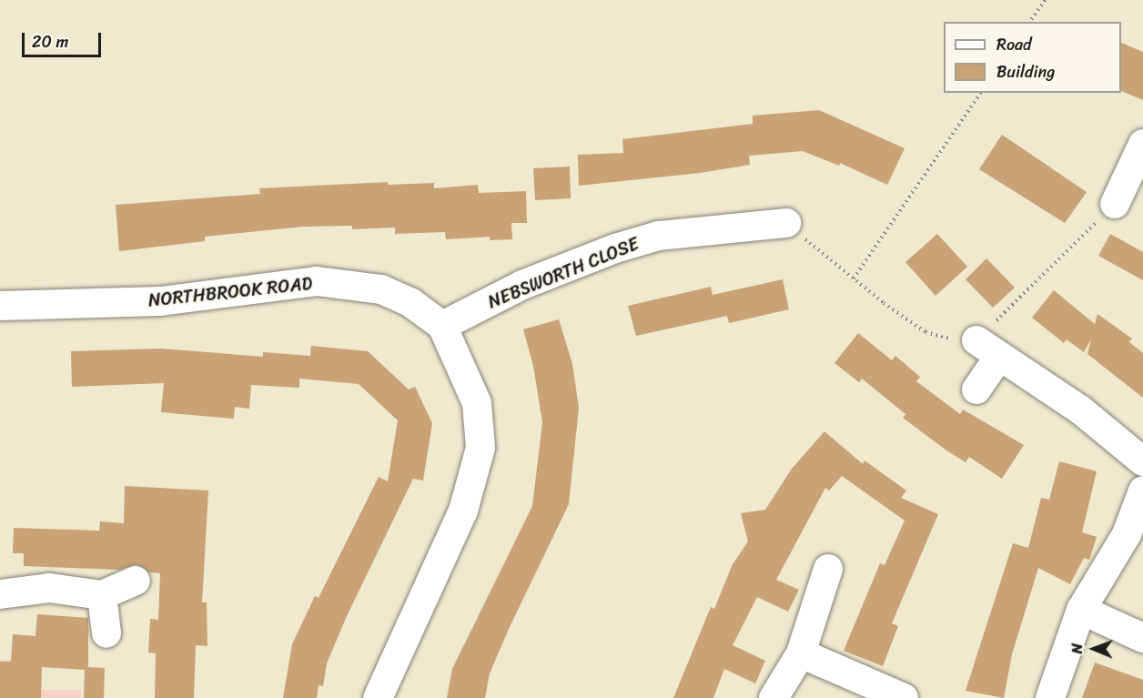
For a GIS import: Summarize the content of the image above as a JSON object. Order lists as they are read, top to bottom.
{
  "streets": {
    "street": ["NEBSWORTH CLOSE", "NORTHBROOK ROAD"]
  },
  "crossings": [
    ["NEBSWORTH CLOSE", "NORTHBROOK ROAD"]
  ],
  "legend": ["Road", "Building"],
  "scale_bar": "20 m",
  "north": "left"
}
